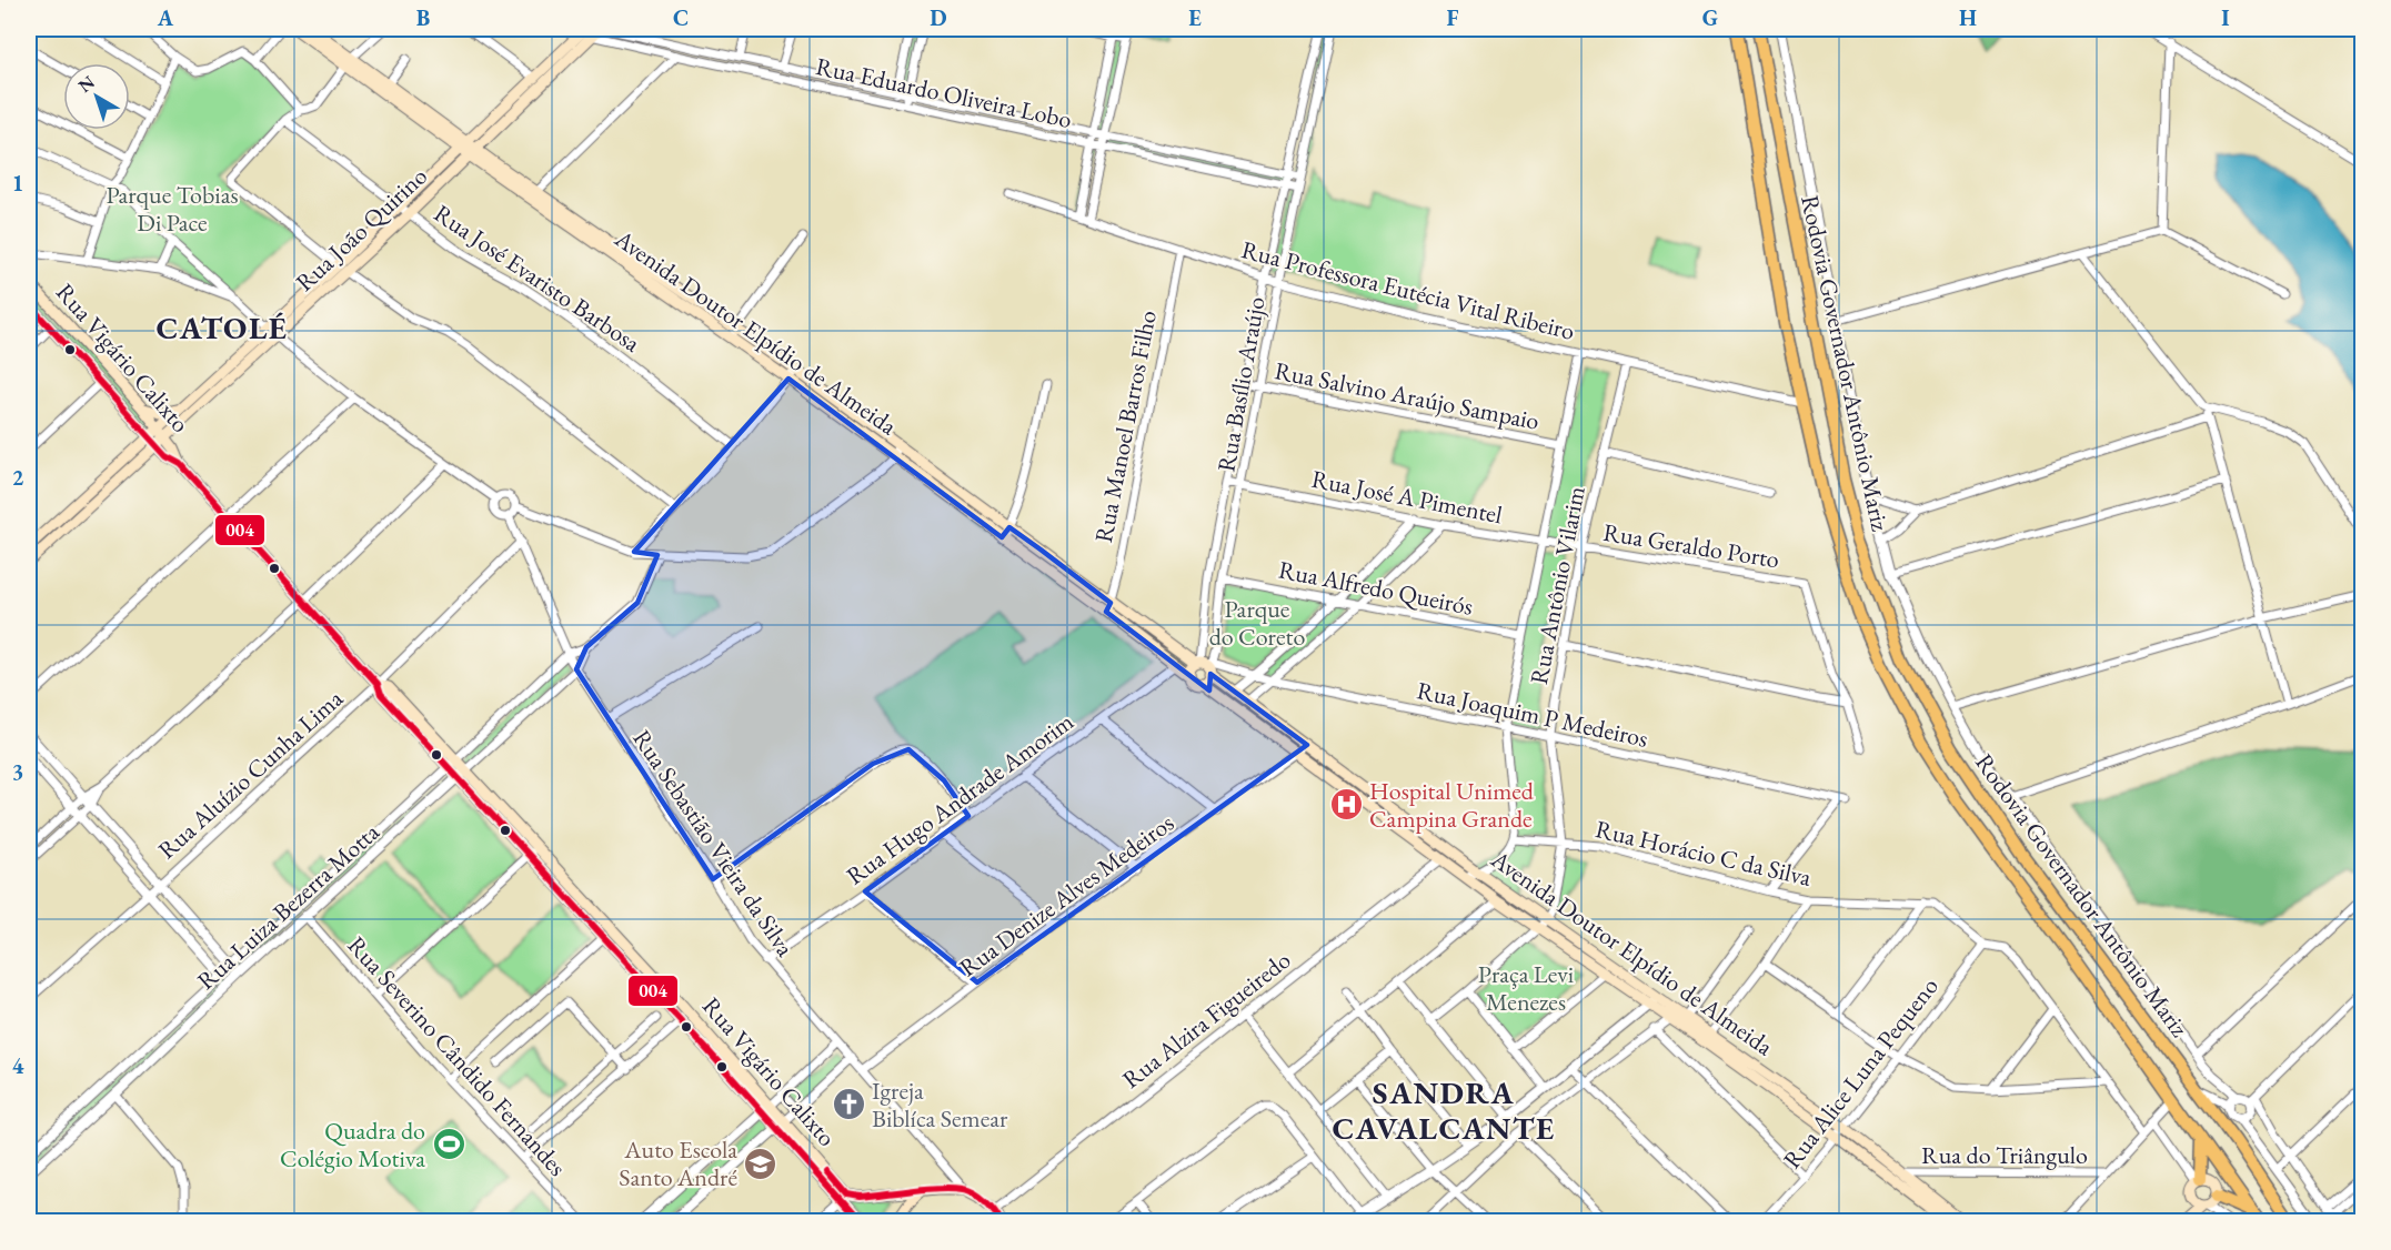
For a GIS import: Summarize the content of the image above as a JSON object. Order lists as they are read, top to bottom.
{
  "streets": {
    "highway": ["Rodovia Governador Antônio Mariz"],
    "main road": ["Rua João Quirino", "Avenida Doutor Elpídio de Almeida", "Rua Vigário Calixto"],
    "street": [
      "Rua Eduardo Oliveira Lobo",
      "Rua José Evaristo Barbosa",
      "Rua Professora Eutécia Vital Ribeiro",
      "Rua Basílio Araújo",
      "Rua Salvino Araújo Sampaio",
      "Rua Manoel Barros Filho",
      "Rua José A Pimentel",
      "Rua Geraldo Porto",
      "Rua Antônio Vilarim",
      "Rua Alfredo Queirós",
      "Rua Joaquim P Medeiros",
      "Rua Aluízio Cunha Lima",
      "Rua Hugo Andrade Amorim",
      "Rua Sebastião Vieira da Silva",
      "Rua Horácio C da Silva",
      "Rua Denize Alves Medeiros",
      "Rua Luiza Bezerra Motta",
      "Rua Alzira Figueiredo",
      "Rua Severino Cândido Fernandes",
      "Rua Alice Luna Pequeno",
      "Rua do Triângulo"
    ]
  },
  "crossings": [
    ["Rua Eduardo Oliveira Lobo", "Rua João Quirino"],
    ["Rua Eduardo Oliveira Lobo", "Rua Basílio Araújo"],
    ["Rua João Quirino", "Rua José Evaristo Barbosa"],
    ["Rua João Quirino", "Avenida Doutor Elpídio de Almeida"],
    ["Rua João Quirino", "Rua Vigário Calixto"],
    ["Rua Professora Eutécia Vital Ribeiro", "Rodovia Governador Antônio Mariz"],
    ["Rua Professora Eutécia Vital Ribeiro", "Rua Basílio Araújo"],
    ["Rua Professora Eutécia Vital Ribeiro", "Rua Manoel Barros Filho"],
    ["Rua Professora Eutécia Vital Ribeiro", "Rua Antônio Vilarim"],
    ["Avenida Doutor Elpídio de Almeida", "Rua Basílio Araújo"],
    ["Avenida Doutor Elpídio de Almeida", "Rua Manoel Barros Filho"],
    ["Avenida Doutor Elpídio de Almeida", "Rua Antônio Vilarim"],
    ["Avenida Doutor Elpídio de Almeida", "Rua Joaquim P Medeiros"],
    ["Avenida Doutor Elpídio de Almeida", "Rua Hugo Andrade Amorim"],
    ["Avenida Doutor Elpídio de Almeida", "Rua Denize Alves Medeiros"],
    ["Avenida Doutor Elpídio de Almeida", "Rua Alzira Figueiredo"],
    ["Avenida Doutor Elpídio de Almeida", "Rua Alice Luna Pequeno"],
    ["Avenida Doutor Elpídio de Almeida", "Rua do Triângulo"],
    ["Rua Vigário Calixto", "Rua Aluízio Cunha Lima"],
    ["Rua Vigário Calixto", "Rua Sebastião Vieira da Silva"],
    ["Rua Vigário Calixto", "Rua Luiza Bezerra Motta"],
    ["Rua Basílio Araújo", "Rua Salvino Araújo Sampaio"],
    ["Rua Basílio Araújo", "Rua José A Pimentel"],
    ["Rua Basílio Araújo", "Rua Alfredo Queirós"],
    ["Rua Basílio Araújo", "Rua Joaquim P Medeiros"],
    ["Rua Salvino Araújo Sampaio", "Rua Antônio Vilarim"],
    ["Rua José A Pimentel", "Rua Geraldo Porto"],
    ["Rua José A Pimentel", "Rua Antônio Vilarim"],
    ["Rua Geraldo Porto", "Rua Antônio Vilarim"],
    ["Rua Antônio Vilarim", "Rua Alfredo Queirós"],
    ["Rua Antônio Vilarim", "Rua Joaquim P Medeiros"],
    ["Rua Antônio Vilarim", "Rua Horácio C da Silva"],
    ["Rua Joaquim P Medeiros", "Rua Horácio C da Silva"],
    ["Rua Aluízio Cunha Lima", "Rua Sebastião Vieira da Silva"],
    ["Rua Hugo Andrade Amorim", "Rua Sebastião Vieira da Silva"],
    ["Rua Sebastião Vieira da Silva", "Rua Denize Alves Medeiros"],
    ["Rua Sebastião Vieira da Silva", "Rua Luiza Bezerra Motta"],
    ["Rua Luiza Bezerra Motta", "Rua Severino Cândido Fernandes"]
  ],
  "districts": ["CATOLÉ", "SANDRA CAVALCANTE"],
  "parks": ["Parque Tobias Di Pace", "Parque do Coreto", "Praça Levi Menezes"],
  "places": {
    "hospital": ["Hospital Unimed Campina Grande"],
    "church": ["Igreja Biblíca Semear"],
    "sports": ["Quadra do Colégio Motiva"],
    "school or university": ["Auto Escola Santo André"]
  },
  "lines": ["transit line 004"],
  "north": "top left",
  "grid": {
    "columns": [
      "A",
      "B",
      "C",
      "D",
      "E",
      "F",
      "G",
      "H",
      "I"
    ],
    "rows": [
      "1",
      "2",
      "3",
      "4"
    ]
  }
}
